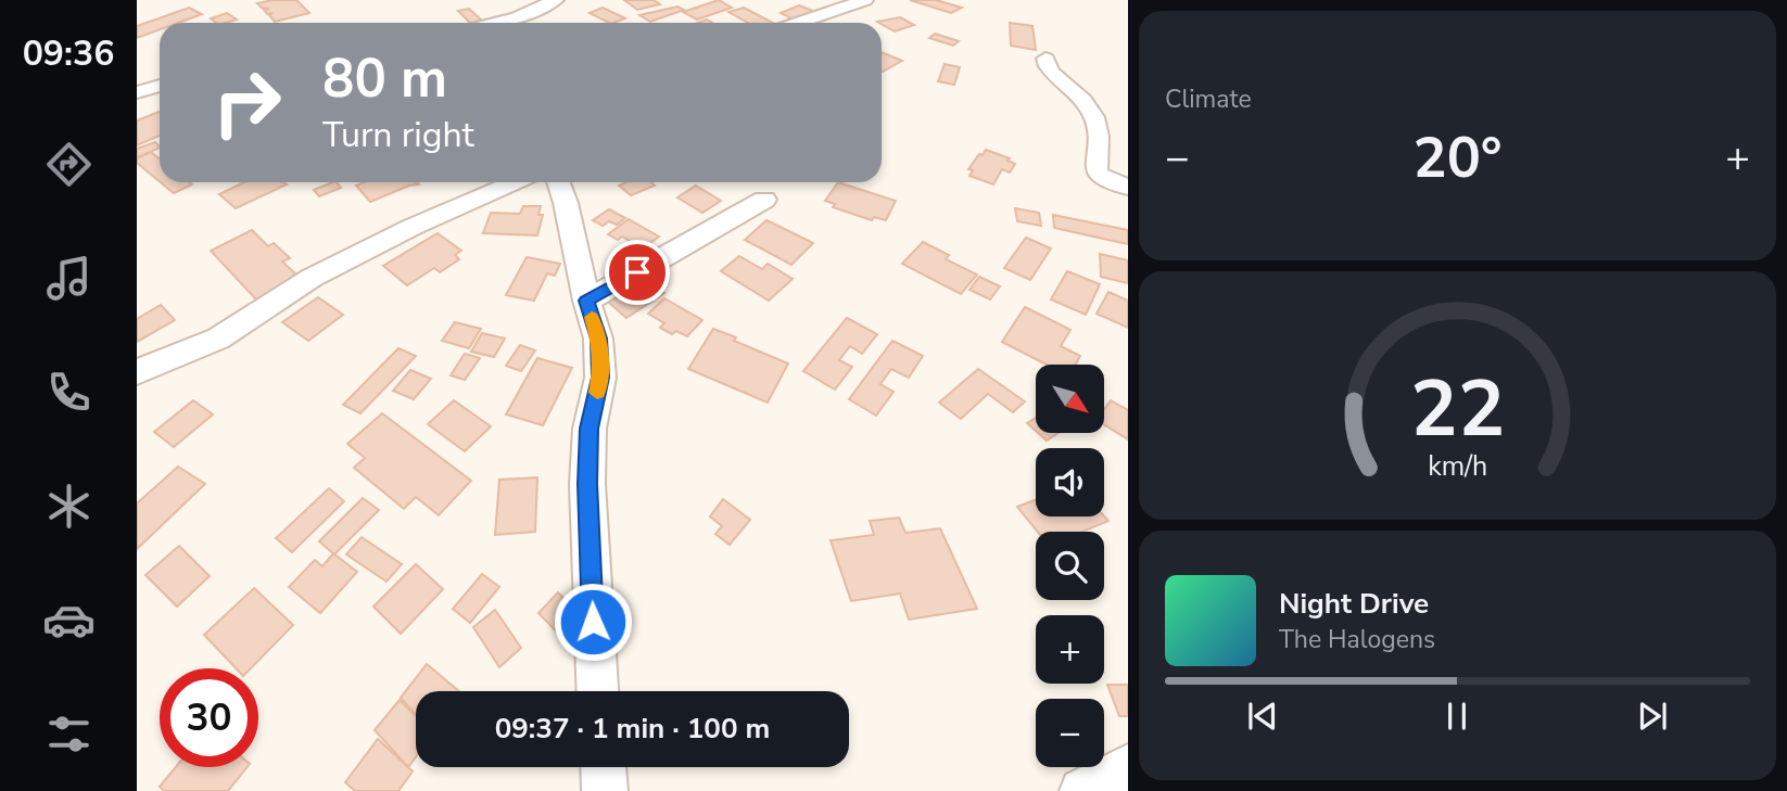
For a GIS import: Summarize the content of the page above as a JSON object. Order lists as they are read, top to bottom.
{
  "north": "bottom right",
  "page": {
    "tabs": "09:36",
    "tile": "Climate",
    "turn": ["80 m", "Turn right"],
    "heat": ["−", "20°", "+"],
    "map_buttons": ["+", "−"],
    "song": ["Night Drive", "The Halogens"],
    "limit": "30",
    "trip": "09:37 · 1 min · 100 m",
    "gauge": ["22", "km/h"]
  }
}
